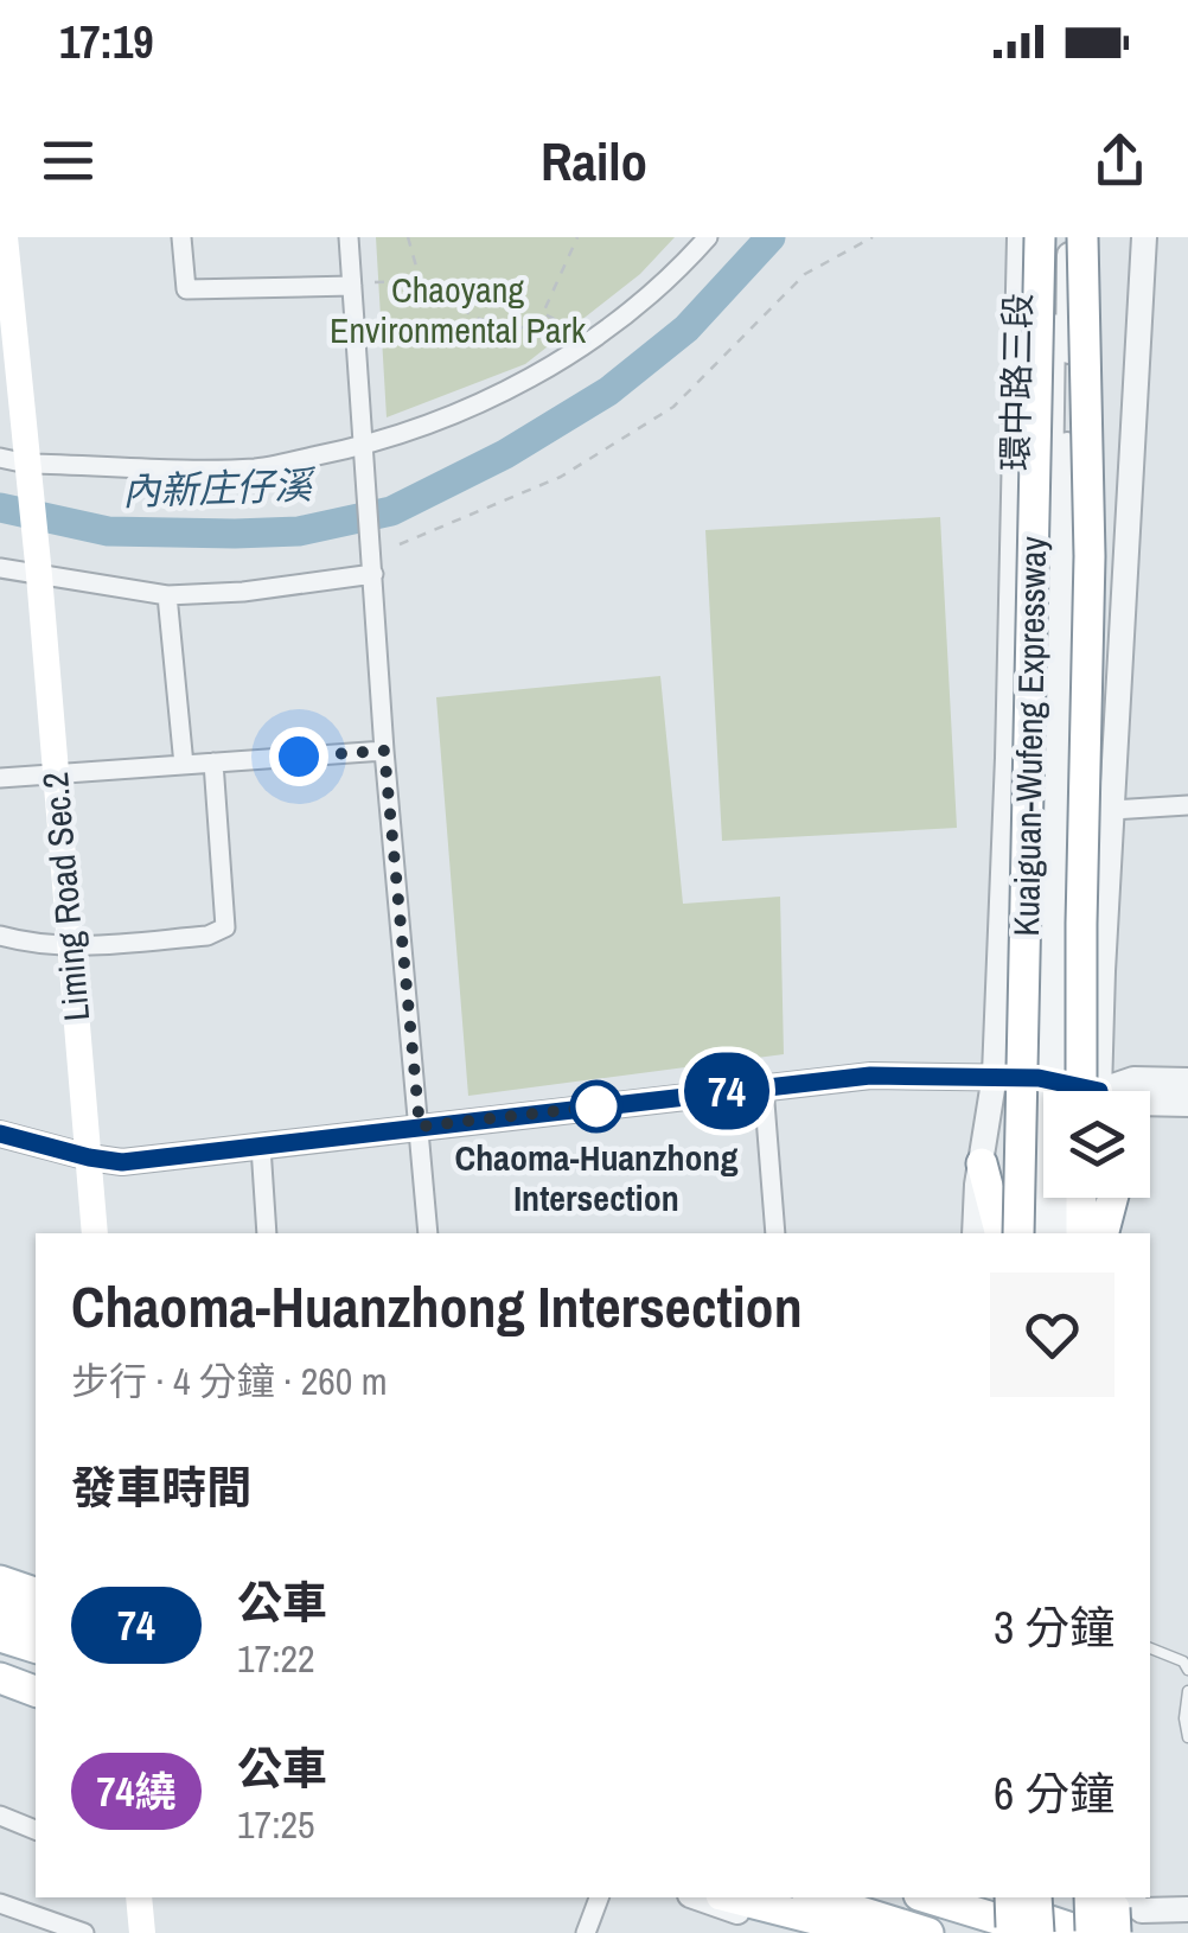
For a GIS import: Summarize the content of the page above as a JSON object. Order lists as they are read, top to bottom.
{
  "streets": {
    "main road": ["Kuaiguan-Wufeng Expressway", "Liming Road Sec.2"],
    "street": ["環中路三段"]
  },
  "water": ["內新庄仔溪"],
  "parks": ["Chaoyang Environmental Park"],
  "places": ["Chaoma-Huanzhong Intersection"],
  "lines": ["bus line 74"],
  "page": {
    "status": "17:19",
    "header": "Railo",
    "on_map": "74",
    "heading": [
      ["Chaoma-Huanzhong Intersection", "步行 · 4 分鐘 · 260 m"],
      "發車時間"
    ],
    "list": [
      {
        "mark": "74",
        "name": "公車",
        "note": "17:22",
        "value": "3 分鐘"
      },
      {
        "mark": "74繞",
        "name": "公車",
        "note": "17:25",
        "value": "6 分鐘"
      }
    ]
  }
}
